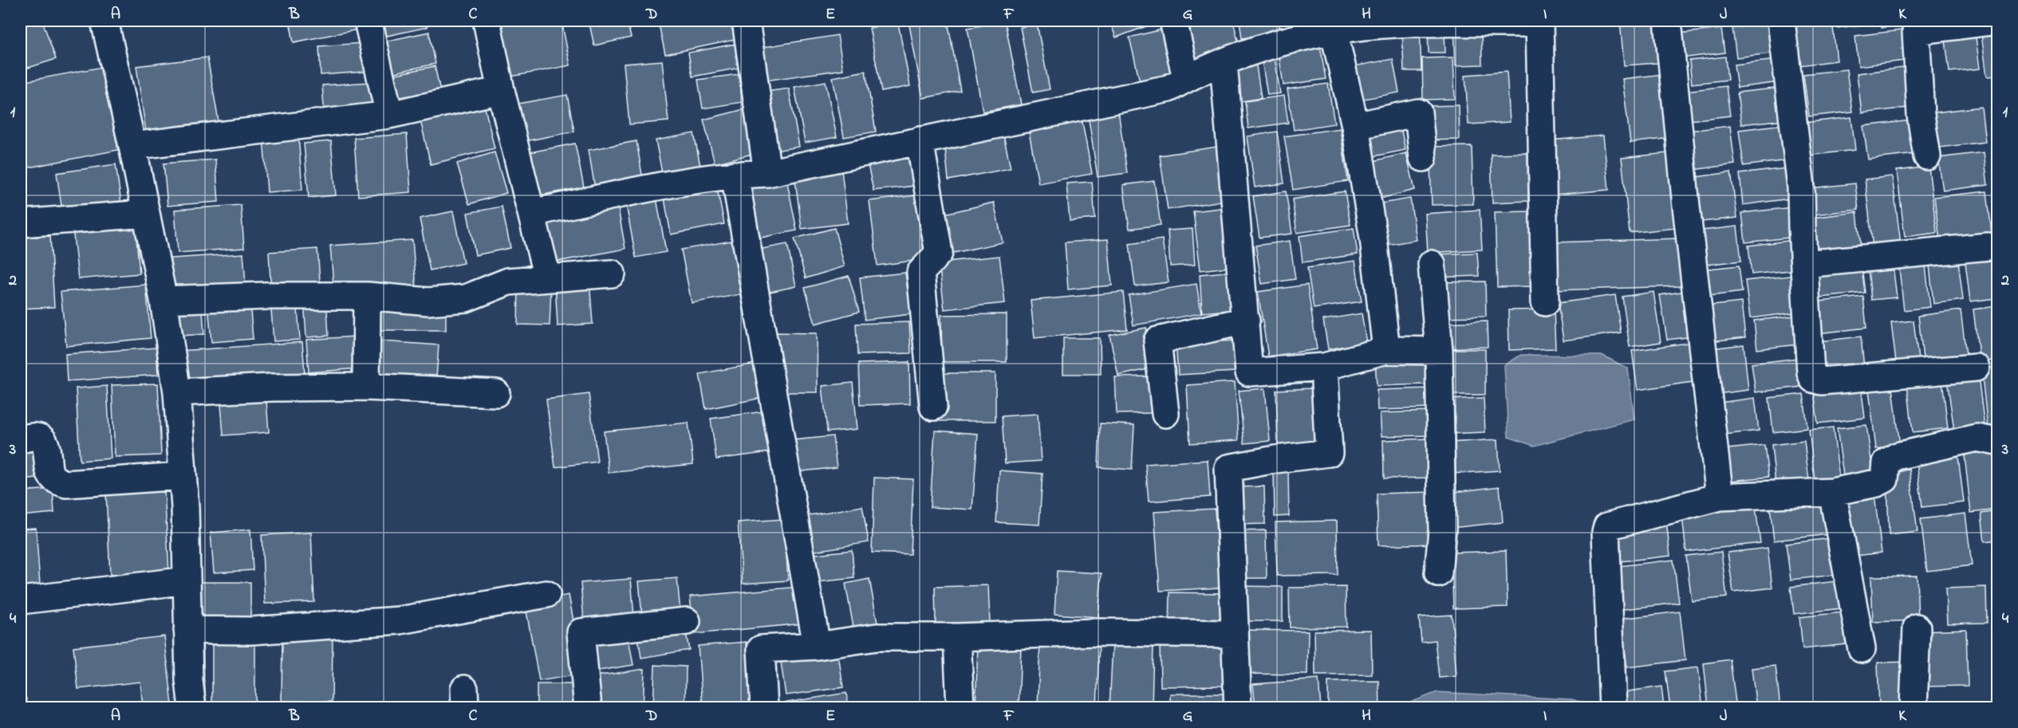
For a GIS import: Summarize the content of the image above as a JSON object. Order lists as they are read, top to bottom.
{
  "grid": {
    "columns": [
      "A",
      "B",
      "C",
      "D",
      "E",
      "F",
      "G",
      "H",
      "I",
      "J",
      "K"
    ],
    "rows": [
      "1",
      "2",
      "3",
      "4"
    ]
  }
}
